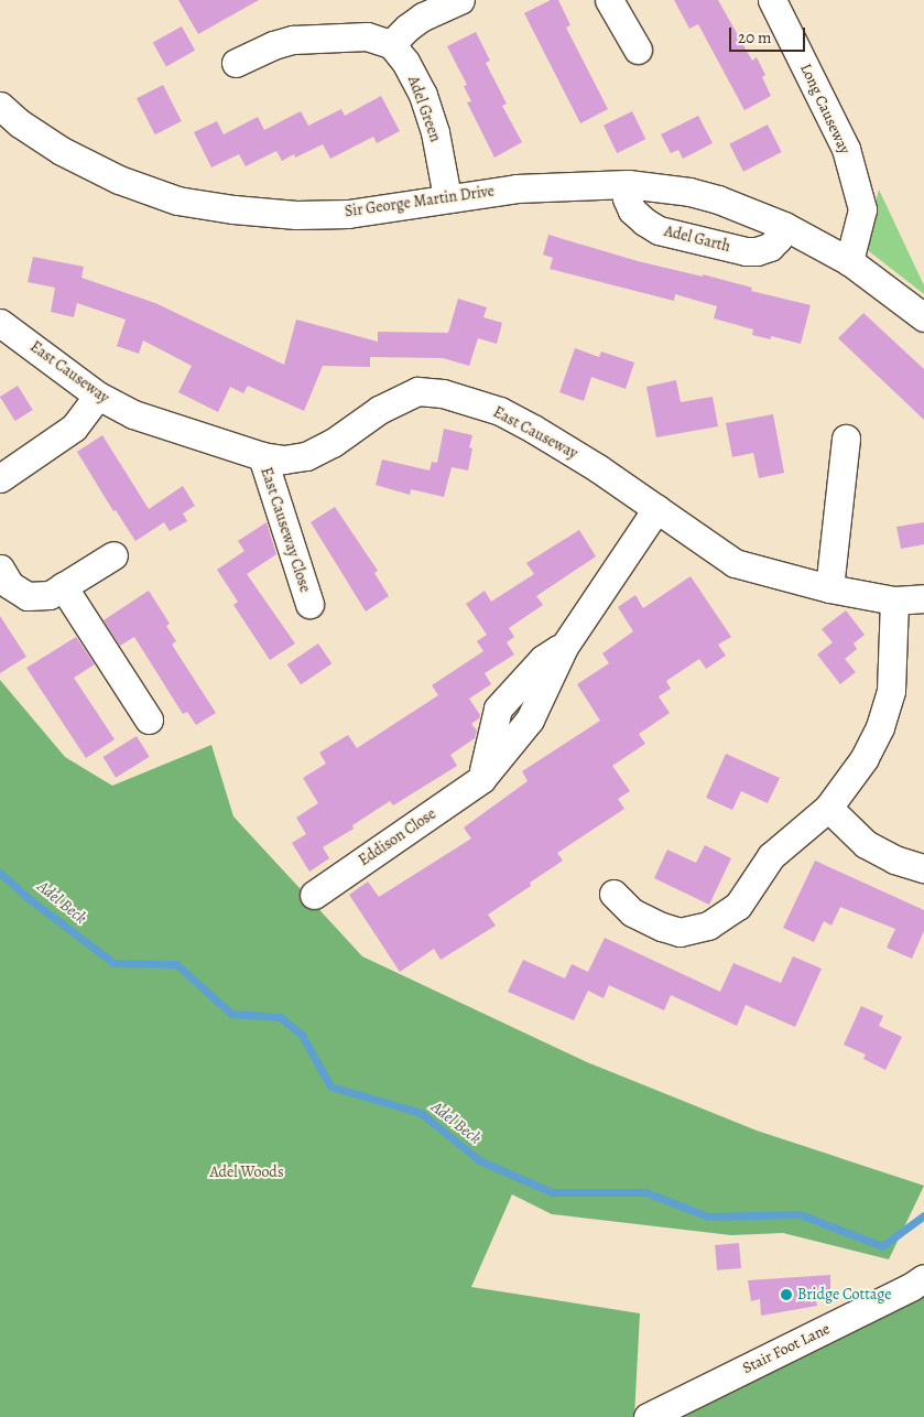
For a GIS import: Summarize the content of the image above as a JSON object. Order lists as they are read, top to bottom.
{
  "streets": {
    "street": [
      "Adel Green",
      "Long Causeway",
      "Sir George Martin Drive",
      "Adel Garth",
      "East Causeway",
      "East Causeway Close",
      "Eddison Close",
      "Stair Foot Lane"
    ]
  },
  "crossings": [
    ["Adel Green", "Sir George Martin Drive"],
    ["Long Causeway", "Sir George Martin Drive"],
    ["Sir George Martin Drive", "Adel Garth"],
    ["East Causeway", "East Causeway Close"],
    ["East Causeway", "Eddison Close"]
  ],
  "water": ["Adel Beck"],
  "parks": ["Adel Woods"],
  "places": ["Bridge Cottage"],
  "scale_bar": "20 m"
}
